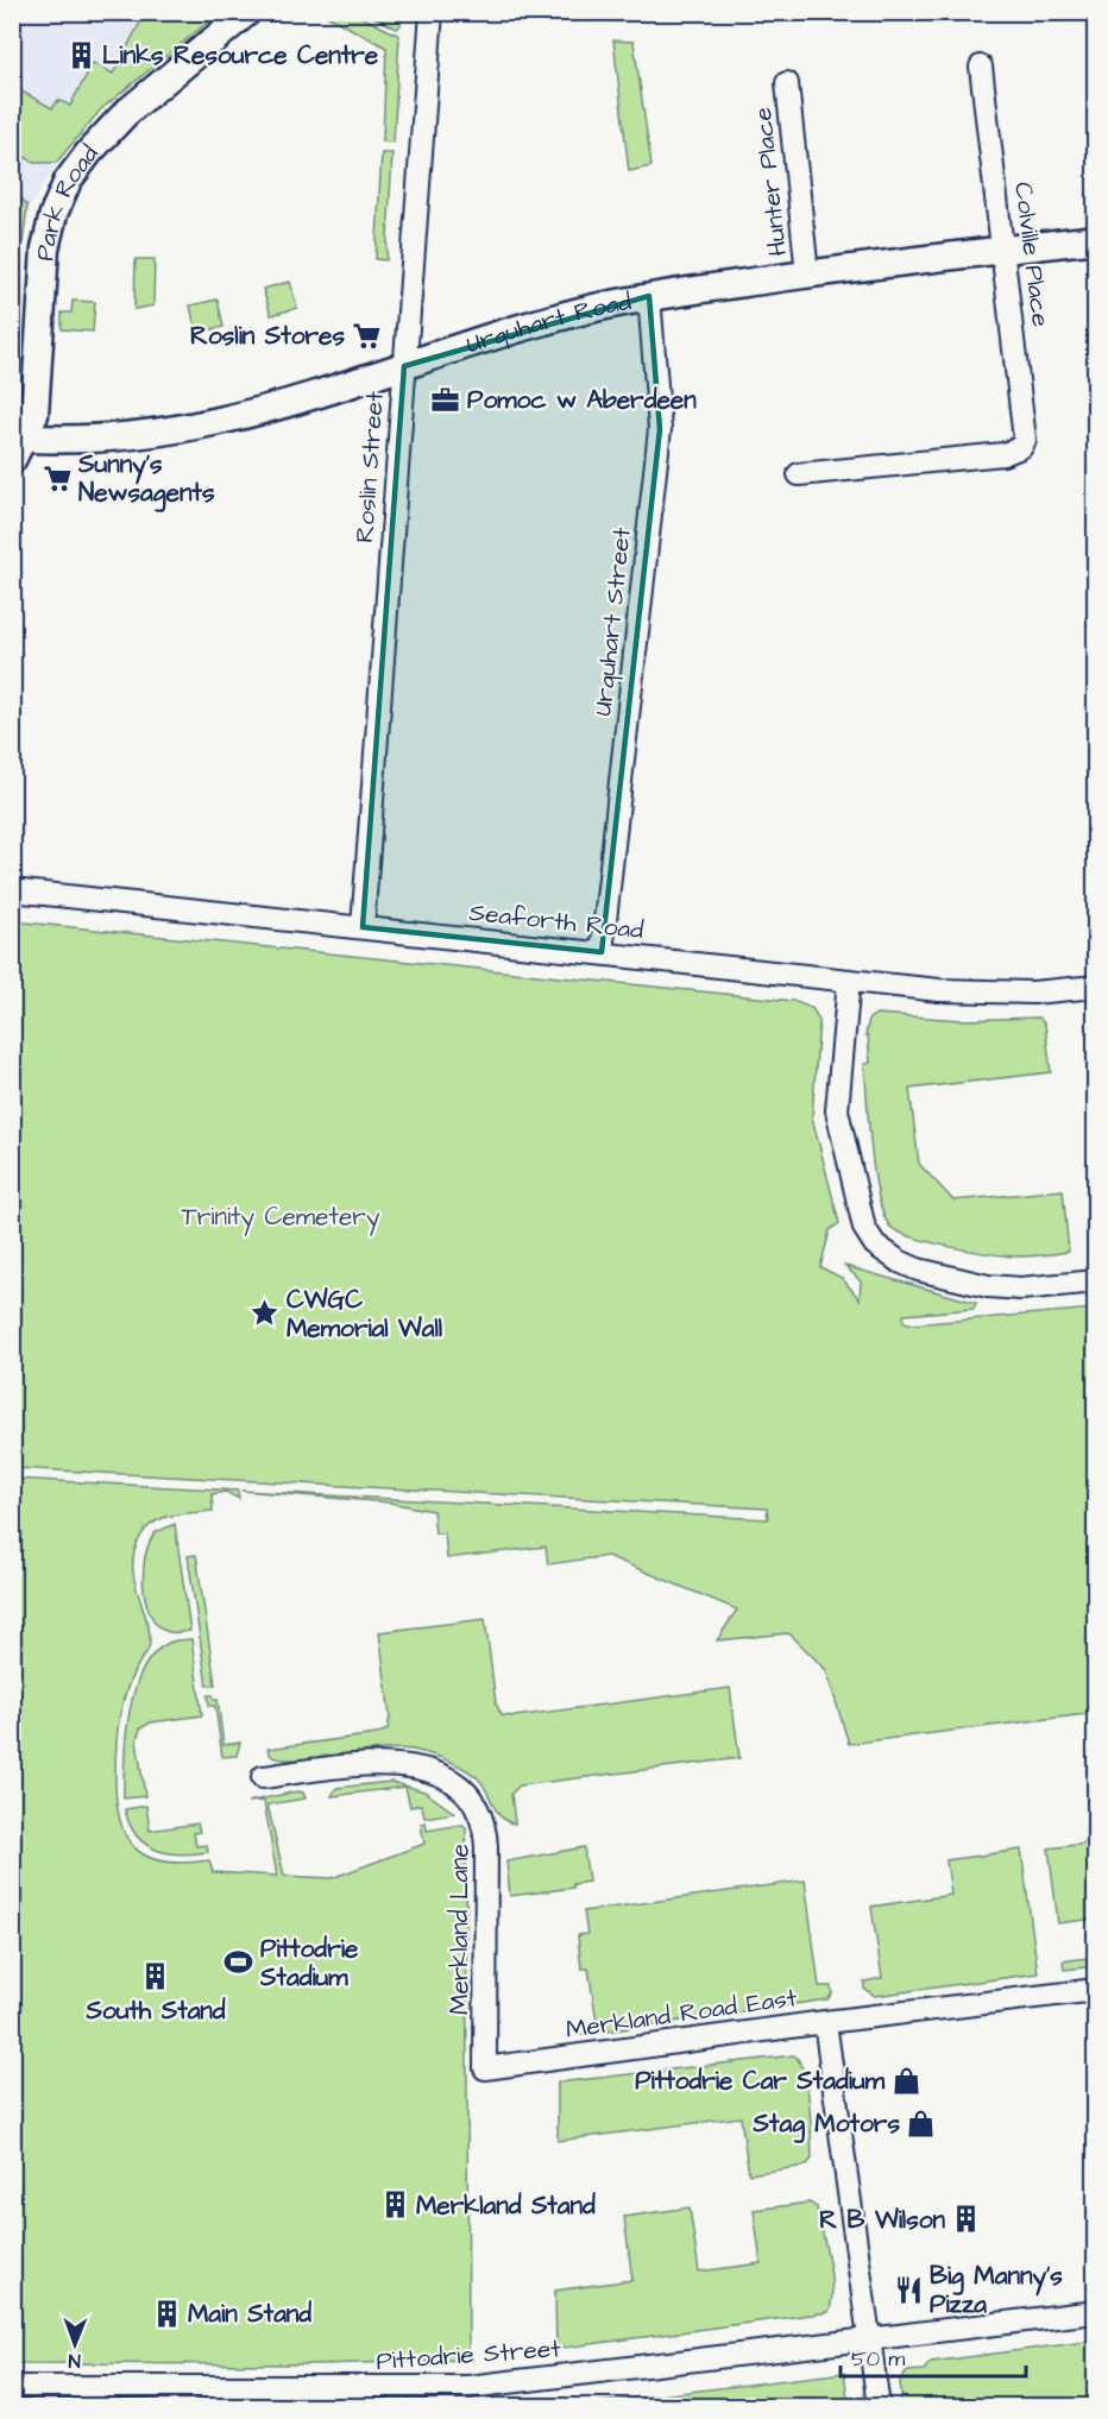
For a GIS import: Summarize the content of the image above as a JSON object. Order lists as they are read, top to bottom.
{
  "streets": {
    "street": [
      "Hunter Place",
      "Park Road",
      "Colville Place",
      "Urquhart Road",
      "Roslin Street",
      "Urquhart Street",
      "Seaforth Road",
      "Merkland Lane",
      "Merkland Road East",
      "Pittodrie Street"
    ]
  },
  "crossings": [
    ["Hunter Place", "Urquhart Road"],
    ["Park Road", "Urquhart Road"],
    ["Colville Place", "Urquhart Road"],
    ["Urquhart Road", "Roslin Street"],
    ["Urquhart Road", "Urquhart Street"],
    ["Roslin Street", "Seaforth Road"],
    ["Urquhart Street", "Seaforth Road"],
    ["Merkland Lane", "Merkland Road East"]
  ],
  "parks": ["Trinity Cemetery"],
  "places": {
    "building": [
      "Links Resource Centre",
      "South Stand",
      "Merkland Stand",
      "R B Wilson",
      "Main Stand"
    ],
    "supermarket": ["Roslin Stores", "Sunny's Newsagents"],
    "office": ["Pomoc w Aberdeen"],
    "place": ["CWGC Memorial Wall"],
    "sports": ["Pittodrie Stadium"],
    "shop": ["Pittodrie Car Stadium", "Stag Motors"],
    "restaurant": ["Big Manny's Pizza"]
  },
  "scale_bar": "50 m",
  "north": "bottom"
}
